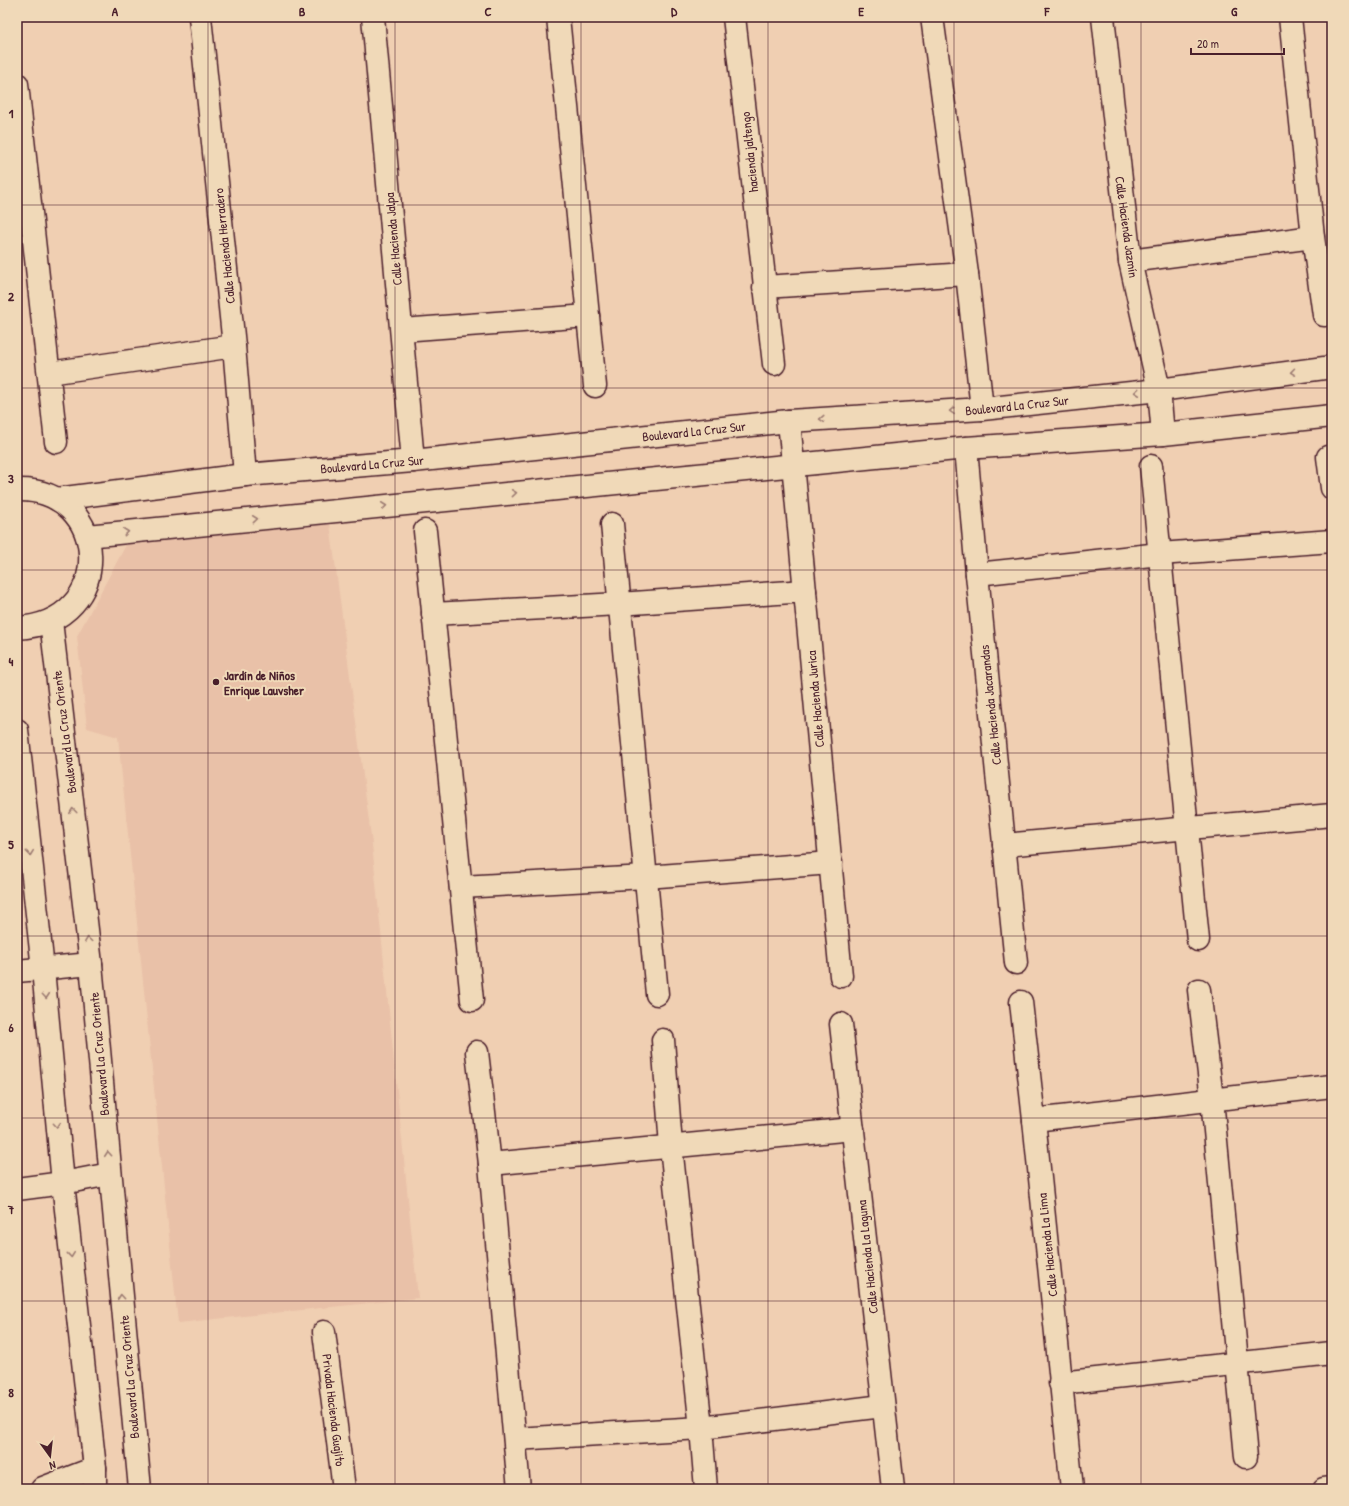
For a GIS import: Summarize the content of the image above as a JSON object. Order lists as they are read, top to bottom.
{
  "streets": {
    "street": [
      "hacienda jaltengo",
      "Calle Hacienda Jazmín",
      "Calle Hacienda Jalpa",
      "Calle Hacienda Herradero",
      "Boulevard La Cruz Sur",
      "Calle Hacienda Jurica",
      "Calle Hacienda Jacarandas",
      "Boulevard La Cruz Oriente",
      "Calle Hacienda La Lima",
      "Calle Hacienda La Laguna",
      "Privada Hacienda Guajito"
    ]
  },
  "crossings": [
    ["Calle Hacienda Jazmín", "Boulevard La Cruz Sur"],
    ["Calle Hacienda Jalpa", "Boulevard La Cruz Sur"],
    ["Calle Hacienda Herradero", "Boulevard La Cruz Sur"],
    ["Boulevard La Cruz Sur", "Calle Hacienda Jurica"]
  ],
  "places": ["Jardín de Niños Enrique Lauvsher"],
  "scale_bar": "20 m",
  "north": "bottom",
  "grid": {
    "columns": [
      "A",
      "B",
      "C",
      "D",
      "E",
      "F",
      "G"
    ],
    "rows": [
      "1",
      "2",
      "3",
      "4",
      "5",
      "6",
      "7",
      "8"
    ]
  }
}
